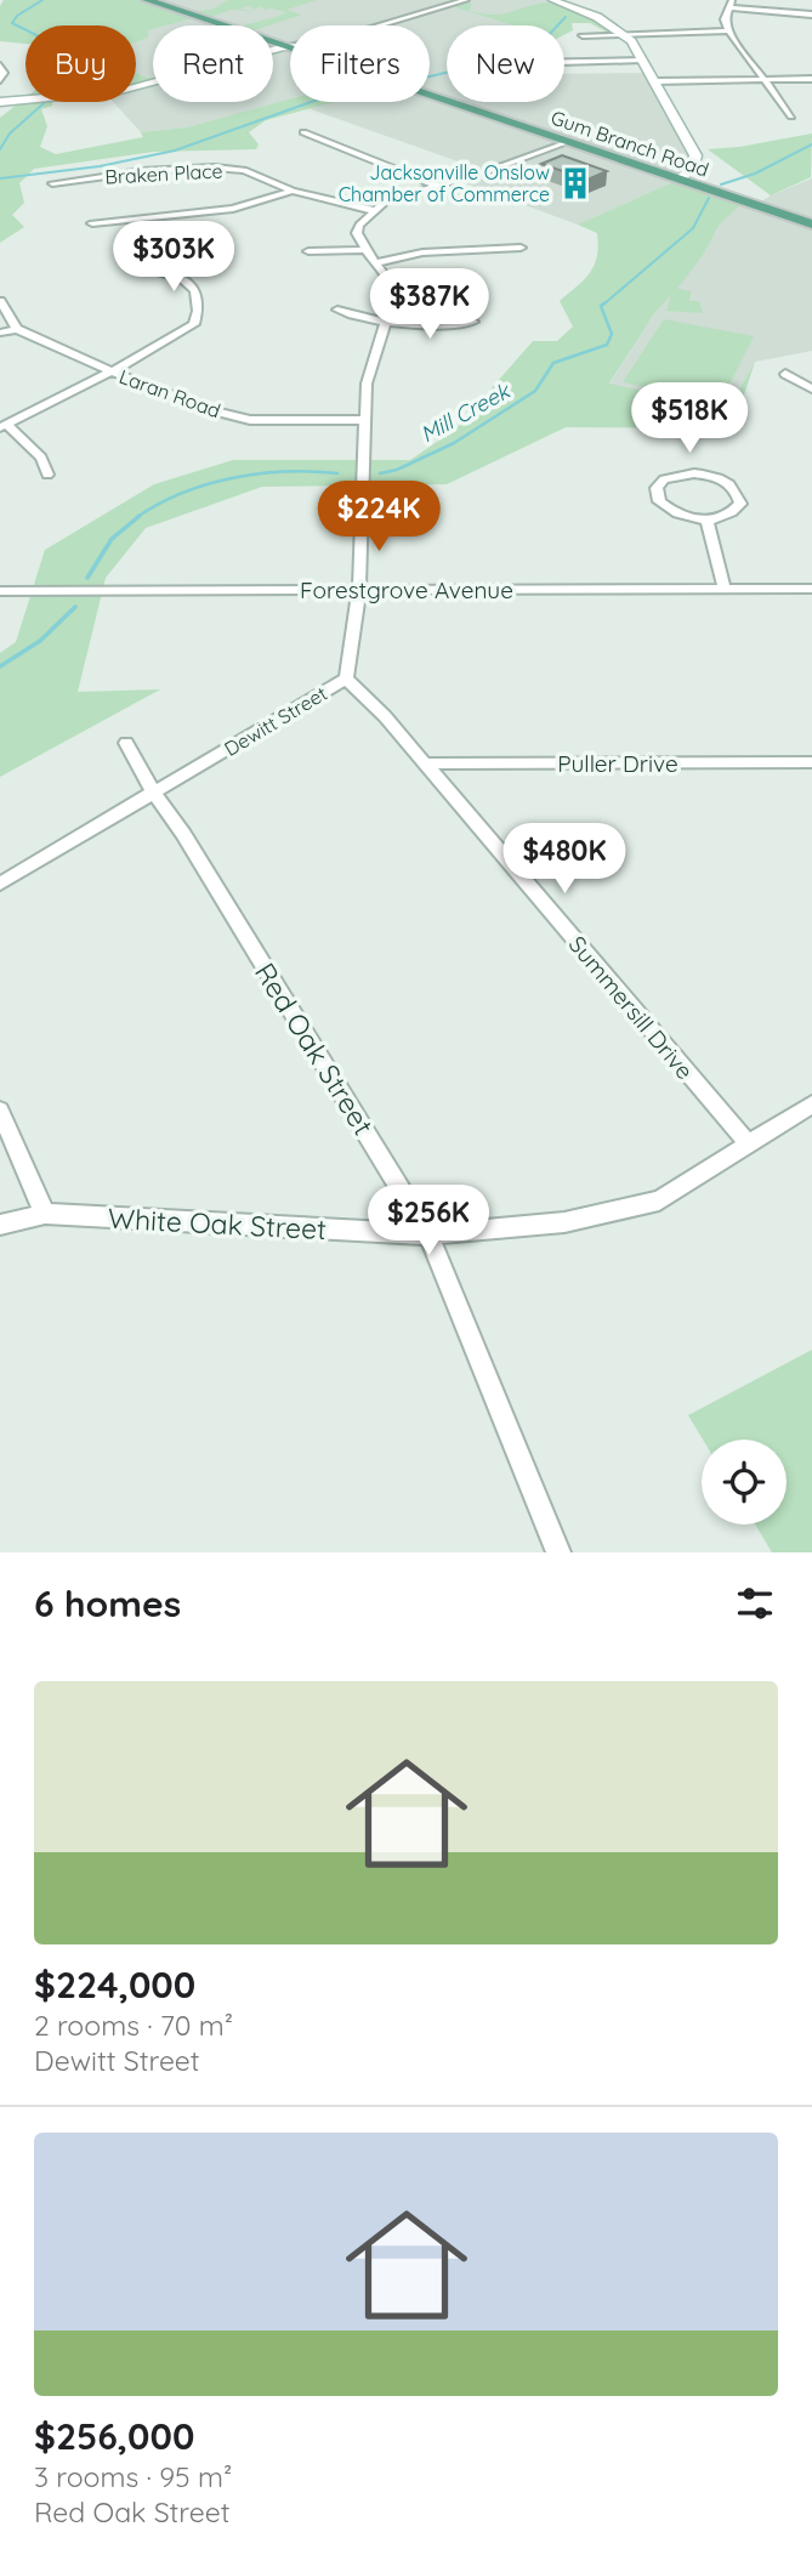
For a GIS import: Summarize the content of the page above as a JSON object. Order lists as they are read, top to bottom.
{
  "streets": {
    "main road": ["Gum Branch Road"],
    "street": [
      "Braken Place",
      "Laran Road",
      "Forestgrove Avenue",
      "Dewitt Street",
      "Puller Drive",
      "Summersill Drive",
      "Red Oak Street",
      "White Oak Street"
    ]
  },
  "crossings": [
    ["Laran Road", "Dewitt Street"],
    ["Forestgrove Avenue", "Dewitt Street"],
    ["Dewitt Street", "Summersill Drive"],
    ["Dewitt Street", "Red Oak Street"],
    ["Puller Drive", "Summersill Drive"],
    ["Summersill Drive", "White Oak Street"],
    ["Red Oak Street", "White Oak Street"]
  ],
  "water": ["Mill Creek"],
  "places": {
    "building": ["Jacksonville Onslow Chamber of Commerce"]
  },
  "page": {
    "chip": [
      "Buy",
      "Rent",
      "Filters",
      "New"
    ],
    "price": [
      "$303K",
      "$387K",
      "$518K",
      "$224K",
      "$480K",
      "$256K"
    ],
    "heading": "6 homes",
    "list": [
      {
        "name": "$224,000",
        "note": "2 rooms · 70 m² · Dewitt Street"
      },
      {
        "name": "$256,000",
        "note": "3 rooms · 95 m² · Red Oak Street"
      }
    ]
  }
}
